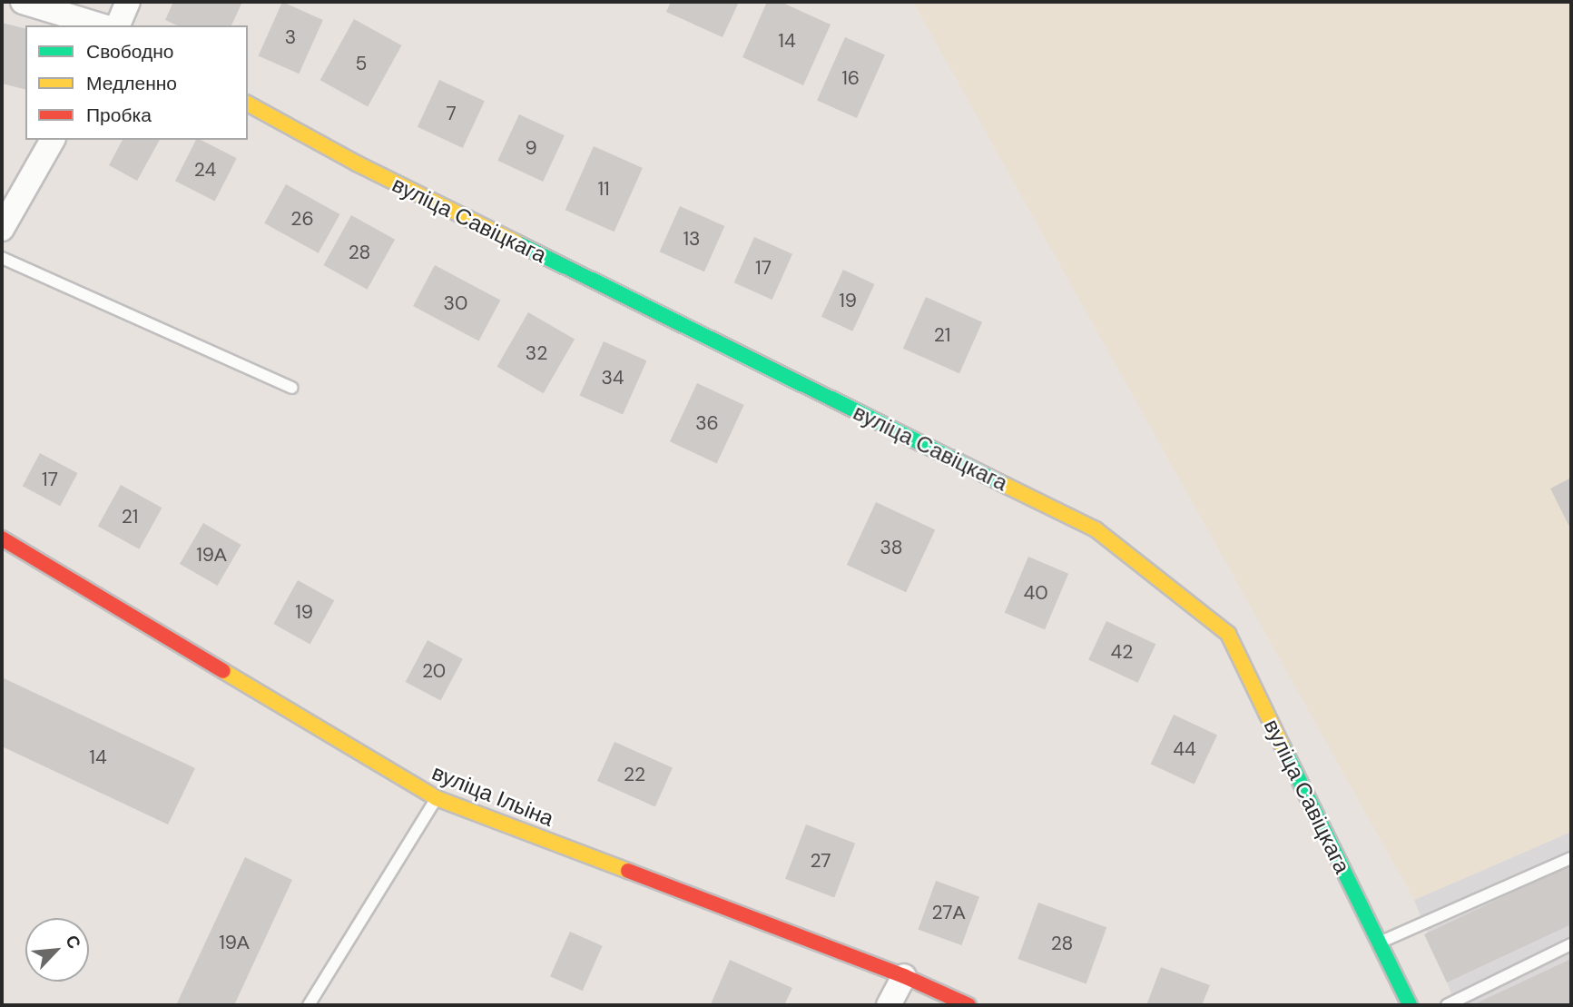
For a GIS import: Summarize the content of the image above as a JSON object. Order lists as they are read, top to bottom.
{
  "streets": {
    "street": ["вуліца Савіцкага", "вуліца Ільіна"]
  },
  "house_numbers": [
    "3",
    "14",
    "5",
    "16",
    "7",
    "9",
    "24",
    "11",
    "26",
    "13",
    "28",
    "17",
    "19",
    "30",
    "21",
    "32",
    "34",
    "36",
    "17",
    "21",
    "38",
    "19А",
    "40",
    "19",
    "42",
    "20",
    "44",
    "14",
    "22",
    "27",
    "27А",
    "19А",
    "28"
  ],
  "legend": ["Свободно", "Медленно", "Пробка"],
  "north": "top right"
}
